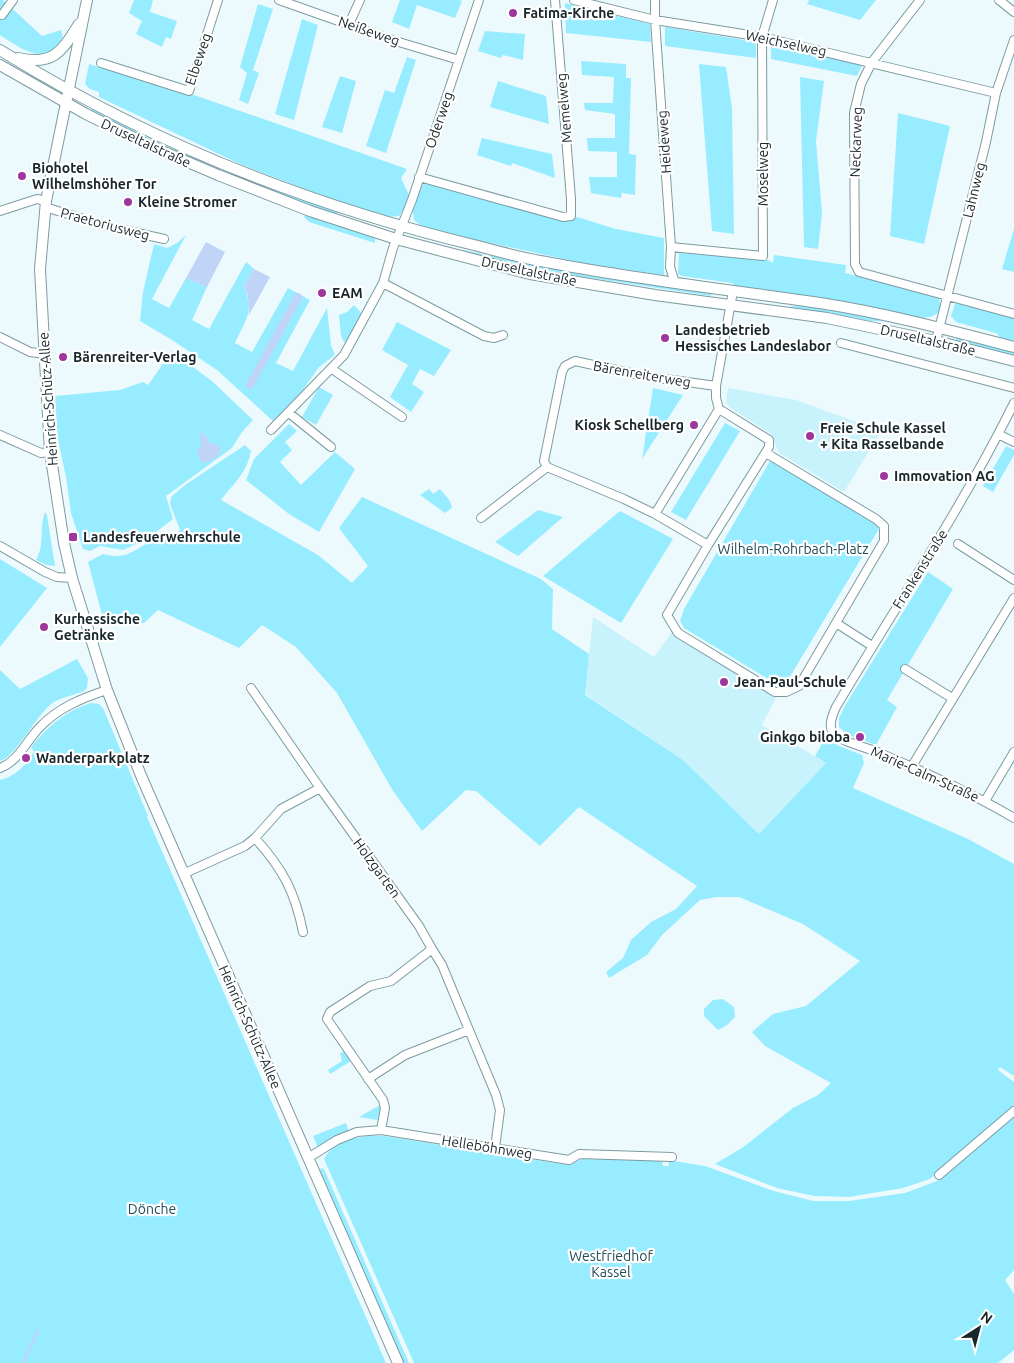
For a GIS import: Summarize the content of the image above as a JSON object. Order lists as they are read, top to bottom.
{
  "streets": {
    "main road": ["Druseltalstraße", "Heinrich-Schütz-Allee"],
    "street": [
      "Neißeweg",
      "Weichselweg",
      "Elbeweg",
      "Memelweg",
      "Oderweg",
      "Heideweg",
      "Neckarweg",
      "Moselweg",
      "Lahnweg",
      "Praetoriusweg",
      "Bärenreiterweg",
      "Frankenstraße",
      "Marie-Calm-Straße",
      "Holzgarten",
      "Helleböhnweg"
    ]
  },
  "crossings": [
    ["Neißeweg", "Oderweg"],
    ["Weichselweg", "Heideweg"],
    ["Weichselweg", "Neckarweg"],
    ["Weichselweg", "Moselweg"],
    ["Weichselweg", "Lahnweg"],
    ["Memelweg", "Oderweg"],
    ["Oderweg", "Druseltalstraße"],
    ["Heideweg", "Druseltalstraße"],
    ["Heideweg", "Moselweg"],
    ["Neckarweg", "Lahnweg"],
    ["Druseltalstraße", "Lahnweg"],
    ["Druseltalstraße", "Heinrich-Schütz-Allee"],
    ["Praetoriusweg", "Heinrich-Schütz-Allee"],
    ["Heinrich-Schütz-Allee", "Helleböhnweg"],
    ["Frankenstraße", "Marie-Calm-Straße"],
    ["Holzgarten", "Helleböhnweg"]
  ],
  "parks": ["Wilhelm-Rohrbach-Platz", "Dönche", "Westfriedhof Kassel"],
  "places": {
    "other": [
      "Fatima-Kirche",
      "Biohotel Wilhelmshöher Tor",
      "Kleine Stromer",
      "EAM",
      "Landesbetrieb Hessisches Landeslabor",
      "Bärenreiter-Verlag",
      "Kiosk Schellberg",
      "Freie Schule Kassel + Kita Rasselbande",
      "Immovation AG",
      "Kurhessische Getränke",
      "Jean-Paul-Schule",
      "Ginkgo biloba",
      "Wanderparkplatz"
    ],
    "transit": ["Landesfeuerwehrschule"]
  },
  "north": "top right"
}
